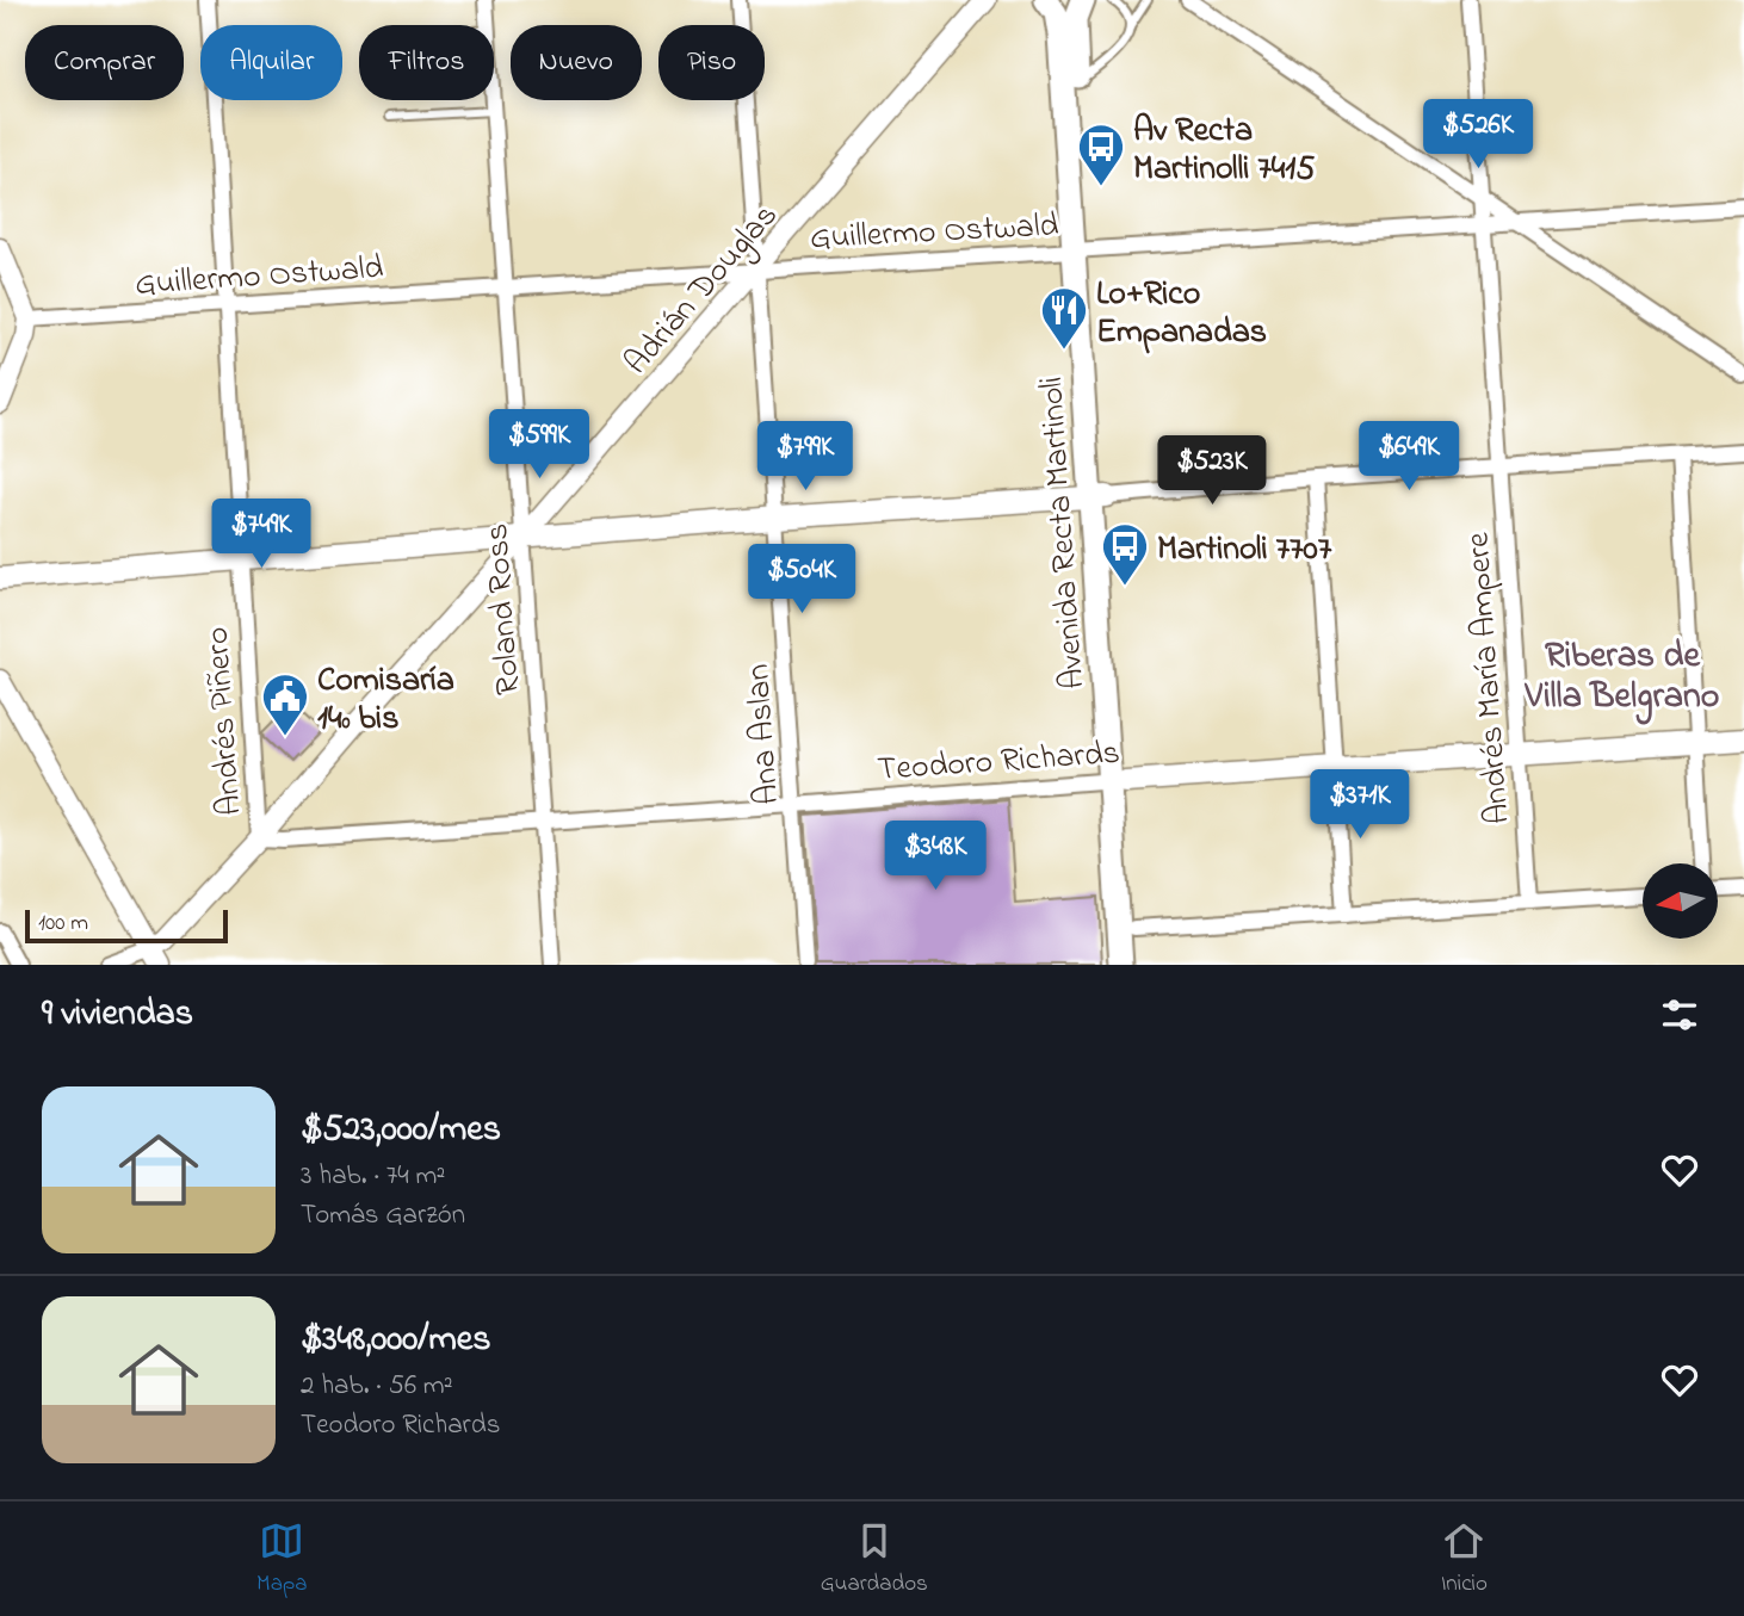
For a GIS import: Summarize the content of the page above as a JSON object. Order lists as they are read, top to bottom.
{
  "streets": {
    "main road": ["Avenida Recta Martinoli", "Teodoro Richards"],
    "street": [
      "Guillermo Ostwald",
      "Adrián Douglas",
      "Roland Ross",
      "Andrés María Ampere",
      "Andrés Piñero",
      "Ana Aslan"
    ]
  },
  "crossings": [
    ["Guillermo Ostwald", "Adrián Douglas"],
    ["Guillermo Ostwald", "Avenida Recta Martinoli"],
    ["Guillermo Ostwald", "Roland Ross"],
    ["Guillermo Ostwald", "Andrés María Ampere"],
    ["Guillermo Ostwald", "Andrés Piñero"],
    ["Guillermo Ostwald", "Ana Aslan"],
    ["Adrián Douglas", "Roland Ross"],
    ["Adrián Douglas", "Andrés Piñero"],
    ["Adrián Douglas", "Ana Aslan"],
    ["Adrián Douglas", "Teodoro Richards"],
    ["Avenida Recta Martinoli", "Teodoro Richards"],
    ["Roland Ross", "Teodoro Richards"],
    ["Andrés María Ampere", "Teodoro Richards"],
    ["Andrés Piñero", "Teodoro Richards"],
    ["Ana Aslan", "Teodoro Richards"]
  ],
  "districts": ["Riberas de Villa Belgrano"],
  "places": {
    "bus stop": ["Av Recta Martinolli 7415", "Martinoli 7707"],
    "restaurant": ["Lo+Rico Empanadas"],
    "public building": ["Comisaría 14º bis"]
  },
  "scale_bar": "100 m",
  "north": "left",
  "page": {
    "chip": [
      "Comprar",
      "Alquilar",
      "Filtros",
      "Nuevo",
      "Piso"
    ],
    "price": [
      "$526K",
      "$599K",
      "$799K",
      "$649K",
      "$523K",
      "$749K",
      "$504K",
      "$371K",
      "$348K"
    ],
    "scale": "100 m",
    "heading": "9 viviendas",
    "list": [
      {
        "name": "$523,000/mes",
        "note": "3 hab. · 74 m² · Tomás Garzón"
      },
      {
        "name": "$348,000/mes",
        "note": "2 hab. · 56 m² · Teodoro Richards"
      }
    ],
    "tabs": ["Mapa", "Guardados", "Inicio"]
  }
}
